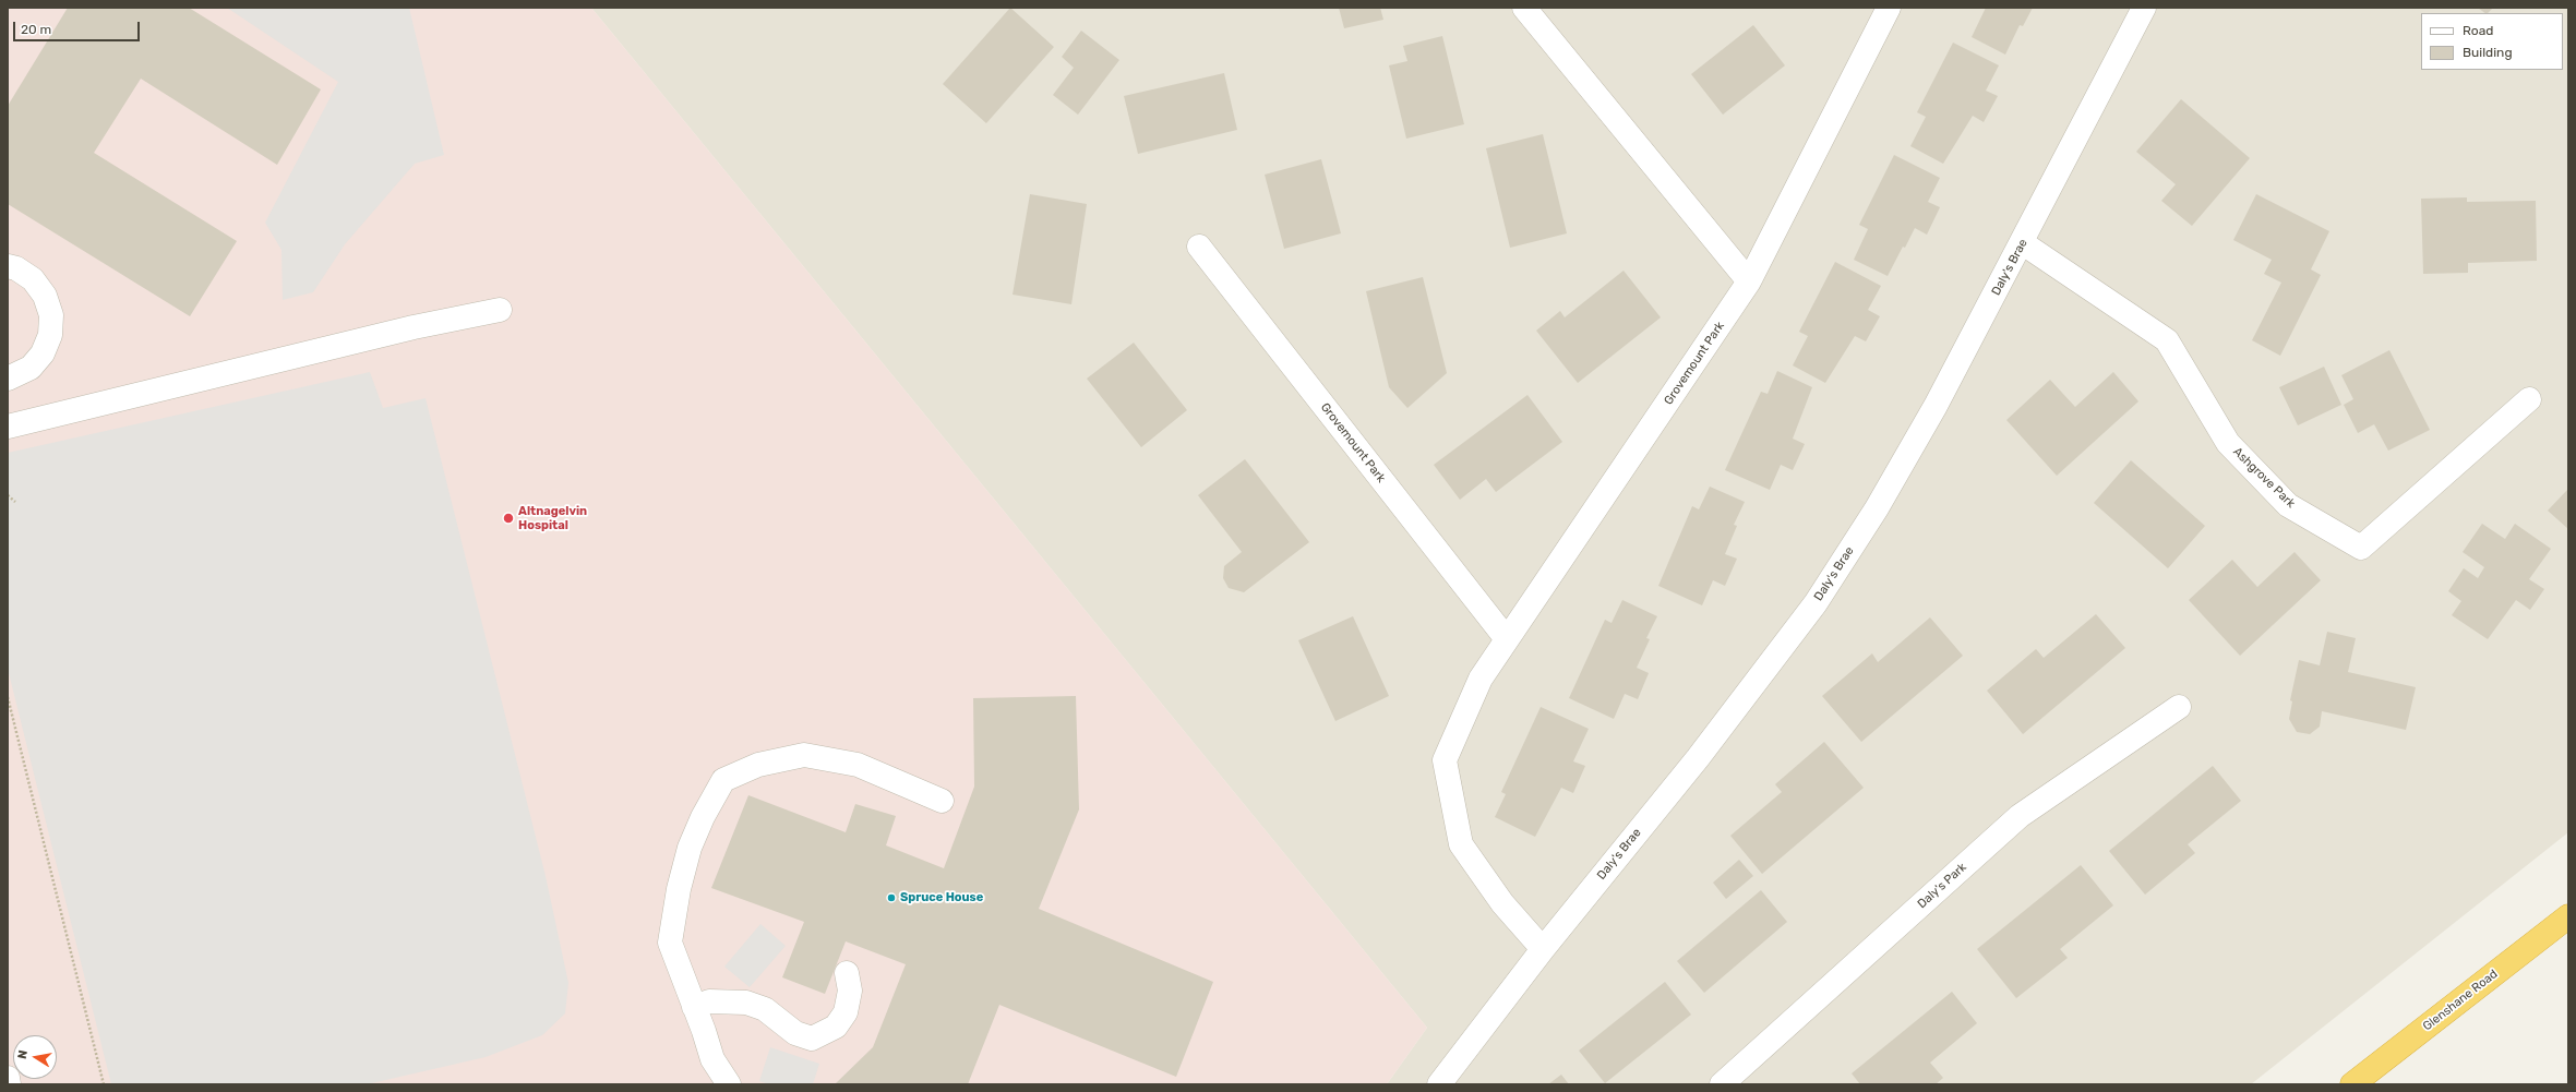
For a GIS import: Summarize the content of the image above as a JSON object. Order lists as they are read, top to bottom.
{
  "streets": {
    "highway": ["Glenshane Road"],
    "street": [
      "Daly's Brae",
      "Grovemount Park",
      "Ashgrove Park",
      "Daly's Park"
    ]
  },
  "crossings": [
    ["Daly's Brae", "Grovemount Park"],
    ["Daly's Brae", "Ashgrove Park"]
  ],
  "places": ["Altnagelvin Hospital", "Spruce House"],
  "legend": ["Road", "Building"],
  "scale_bar": "20 m",
  "north": "left"
}
